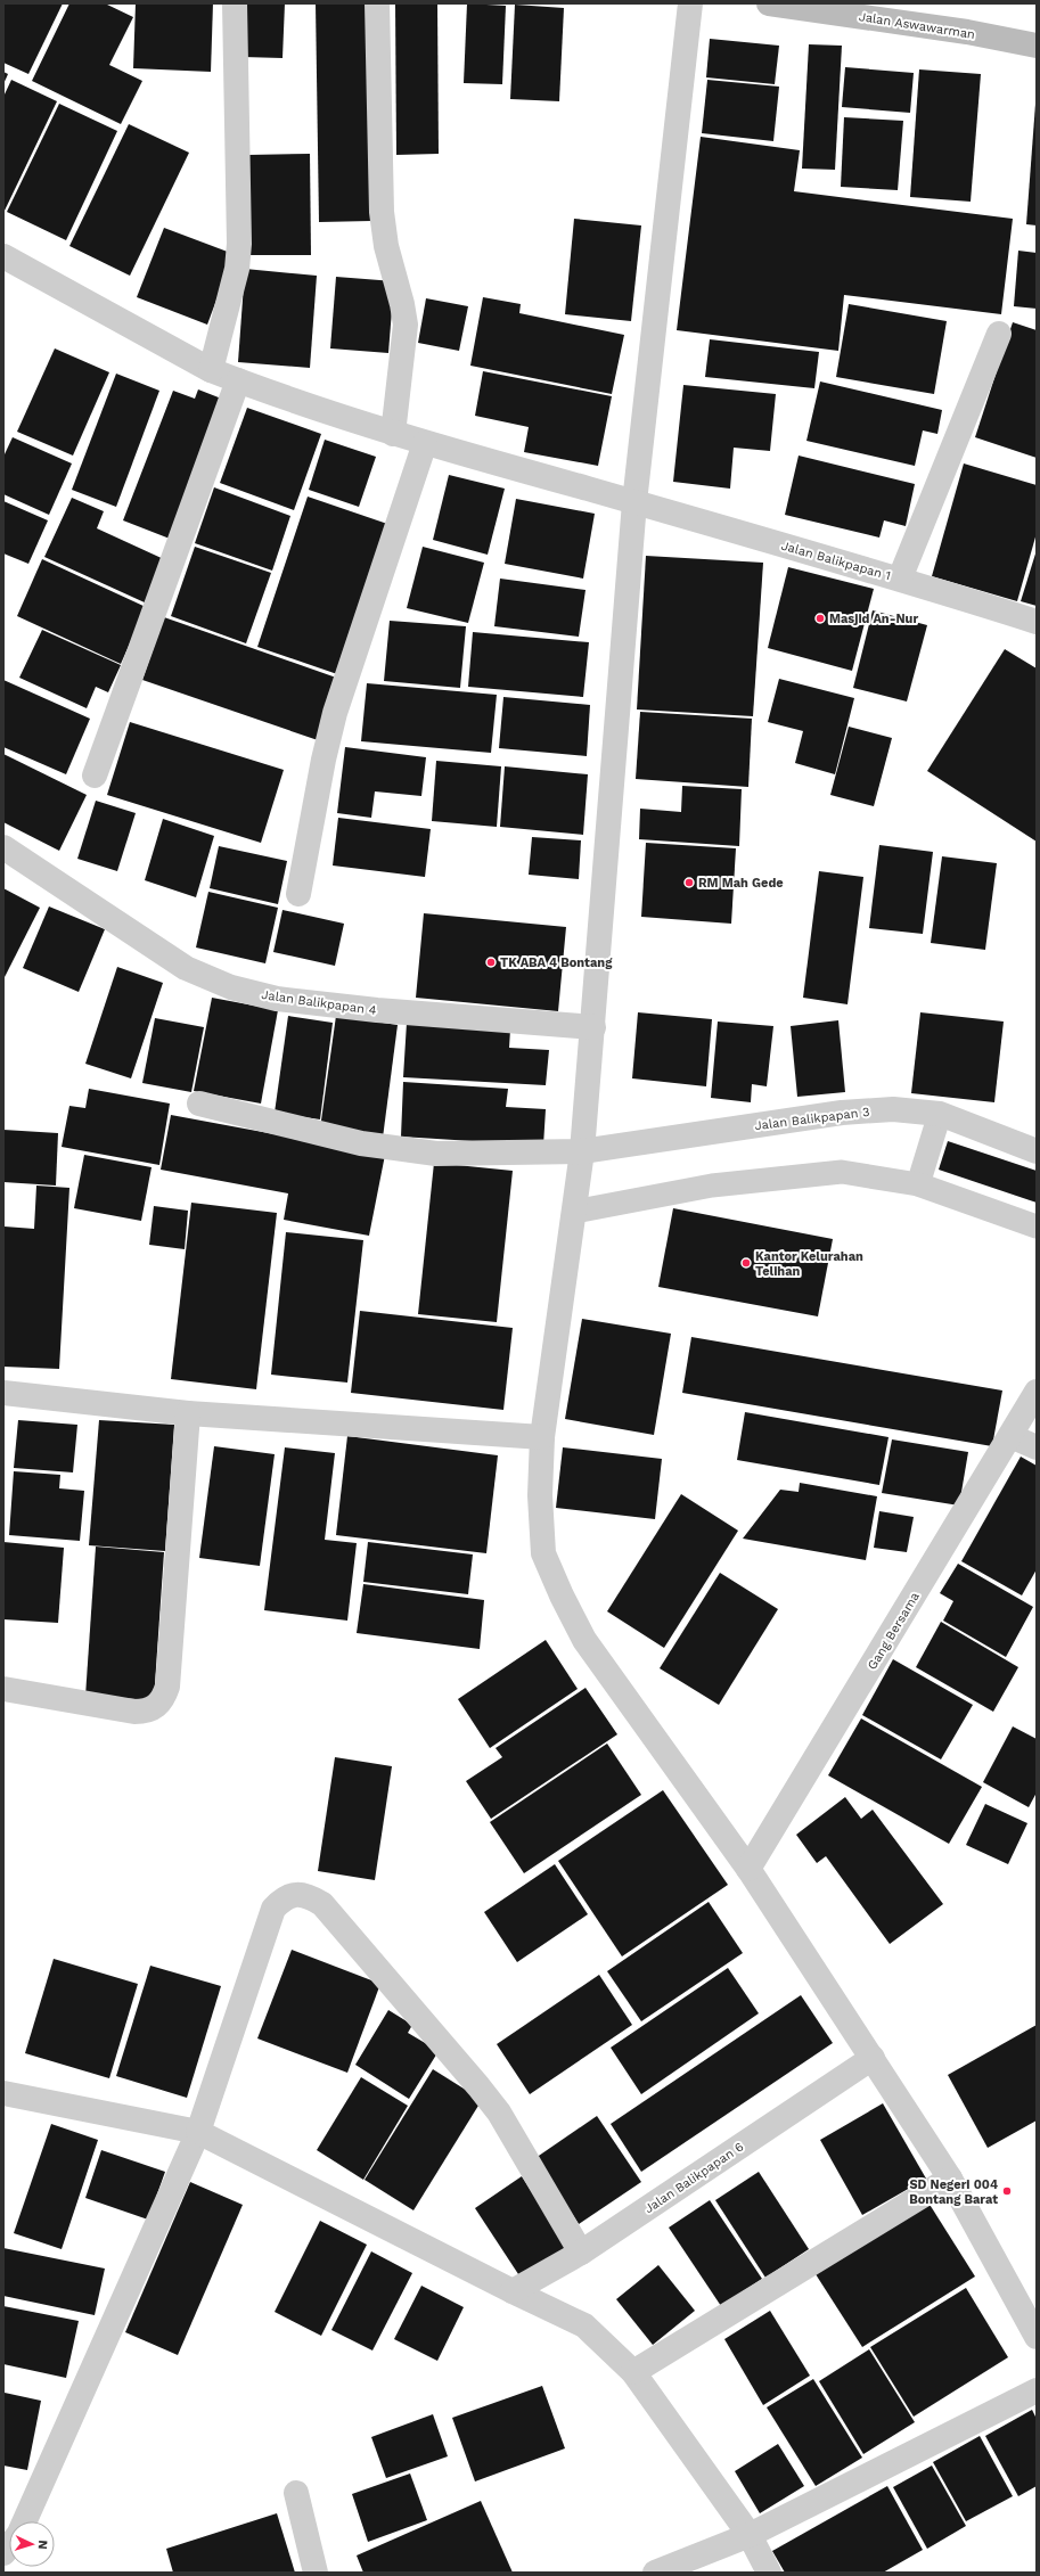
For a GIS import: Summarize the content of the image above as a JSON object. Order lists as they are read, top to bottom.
{
  "streets": {
    "street": [
      "Jalan Aswawarman",
      "Jalan Balikpapan 1",
      "Jalan Balikpapan 4",
      "Jalan Balikpapan 3",
      "Gang Bersama",
      "Jalan Balikpapan 6"
    ]
  },
  "places": [
    "Masjid An-Nur",
    "RM Mah Gede",
    "TK ABA 4 Bontang",
    "Kantor Kelurahan Telihan",
    "SD Negeri 004 Bontang Barat"
  ],
  "north": "right"
}
